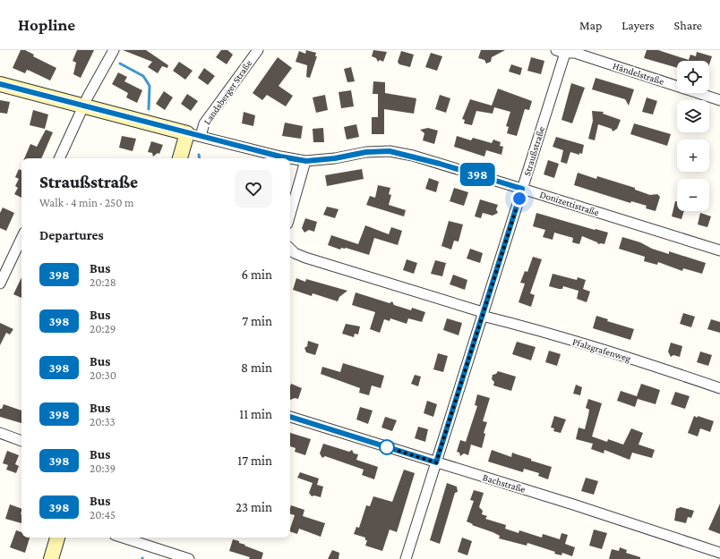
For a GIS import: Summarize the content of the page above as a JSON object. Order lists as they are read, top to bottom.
{
  "streets": {
    "street": [
      "Händelstraße",
      "Landsberger Straße",
      "Straußstraße",
      "Donizettistraße",
      "Pfalzgrafenweg",
      "Bachstraße"
    ]
  },
  "crossings": [
    ["Händelstraße", "Straußstraße"],
    ["Landsberger Straße", "Donizettistraße"],
    ["Straußstraße", "Donizettistraße"],
    ["Straußstraße", "Pfalzgrafenweg"],
    ["Straußstraße", "Bachstraße"]
  ],
  "lines": ["bus line 398"],
  "page": {
    "header": "Hopline",
    "nav": ["Map", "Layers", "Share"],
    "on_map": "398",
    "map_buttons": ["+", "−"],
    "heading": [
      ["Straußstraße", "Walk · 4 min · 250 m"],
      "Departures"
    ],
    "list": [
      {
        "mark": "398",
        "name": "Bus",
        "note": "20:28",
        "value": "6 min"
      },
      {
        "mark": "398",
        "name": "Bus",
        "note": "20:29",
        "value": "7 min"
      },
      {
        "mark": "398",
        "name": "Bus",
        "note": "20:30",
        "value": "8 min"
      },
      {
        "mark": "398",
        "name": "Bus",
        "note": "20:33",
        "value": "11 min"
      },
      {
        "mark": "398",
        "name": "Bus",
        "note": "20:39",
        "value": "17 min"
      },
      {
        "mark": "398",
        "name": "Bus",
        "note": "20:45",
        "value": "23 min"
      }
    ]
  }
}
